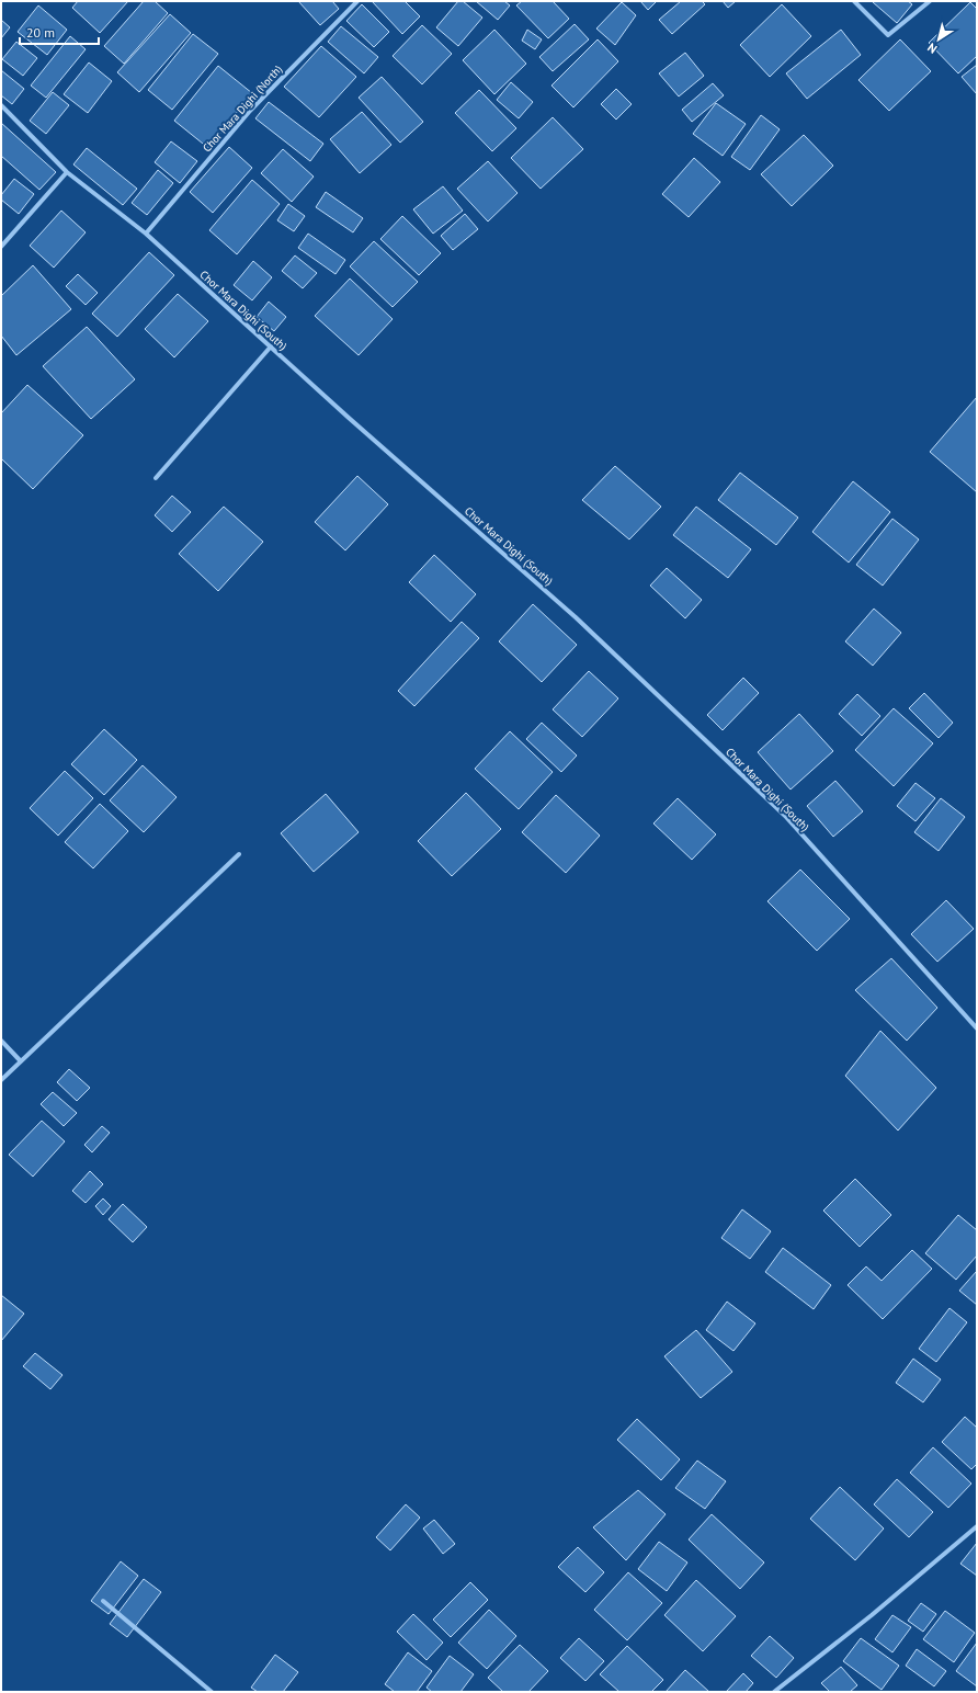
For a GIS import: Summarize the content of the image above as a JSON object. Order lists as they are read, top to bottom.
{
  "streets": {
    "street": ["Chor Mara Dighi (North)", "Chor Mara Dighi (South)"]
  },
  "crossings": [
    ["Chor Mara Dighi (North)", "Chor Mara Dighi (South)"]
  ],
  "scale_bar": "20 m",
  "north": "bottom left"
}
